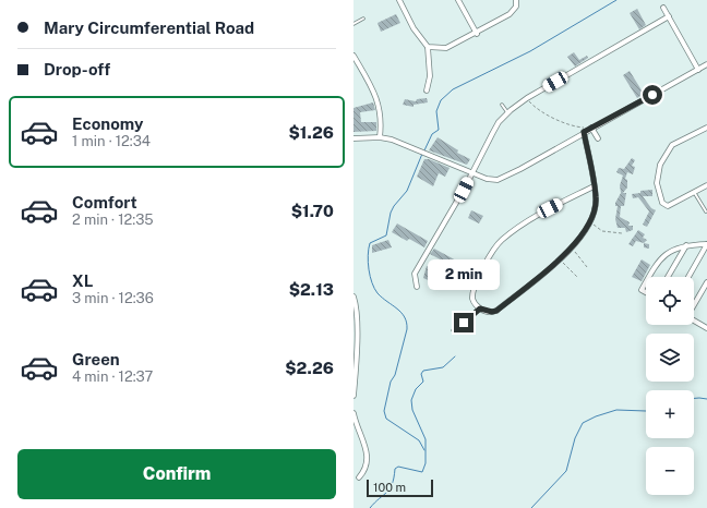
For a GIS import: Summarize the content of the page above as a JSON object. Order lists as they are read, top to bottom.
{
  "scale_bar": "100 m",
  "page": {
    "banner": ["Mary Circumferential Road", "Drop-off"],
    "list": [
      {
        "name": "Economy",
        "note": "1 min · 12:34",
        "value": "$1.26"
      },
      {
        "name": "Comfort",
        "note": "2 min · 12:35",
        "value": "$1.70"
      },
      {
        "name": "XL",
        "note": "3 min · 12:36",
        "value": "$2.13"
      },
      {
        "name": "Green",
        "note": "4 min · 12:37",
        "value": "$2.26"
      }
    ],
    "bubble": "2 min",
    "map_buttons": ["+", "−"],
    "buttons": "Confirm",
    "scale": "100 m"
  }
}
